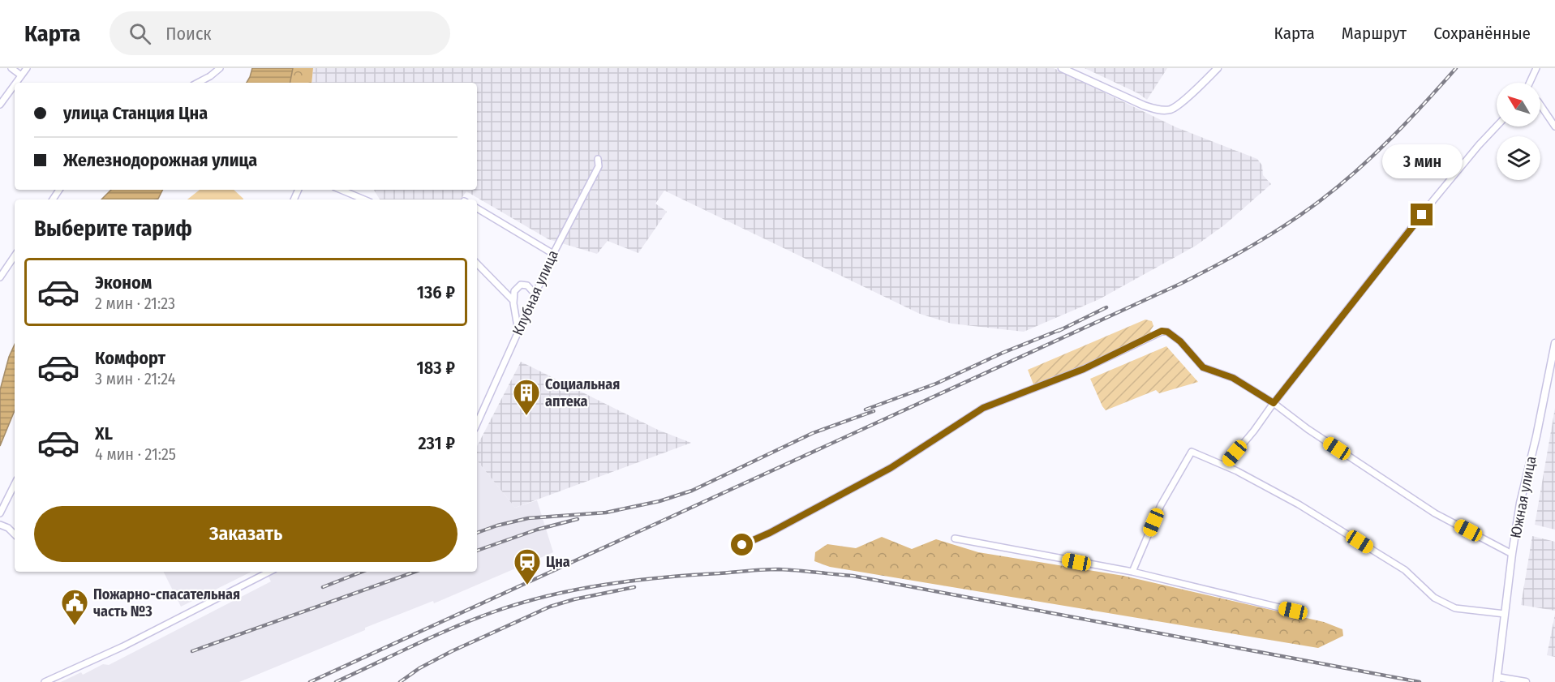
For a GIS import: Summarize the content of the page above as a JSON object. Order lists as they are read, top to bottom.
{
  "streets": {
    "street": ["Клубная улица", "Южная улица"]
  },
  "places": {
    "building": ["Социальная аптека"],
    "station": ["Цна"],
    "public building": ["Пожарно-спасательная часть №3"]
  },
  "north": "top left",
  "page": {
    "header": "Карта",
    "search": "Поиск",
    "nav": ["Карта", "Маршрут", "Сохранённые"],
    "banner": ["улица Станция Цна", "Железнодорожная улица"],
    "bubble": "3 мин",
    "heading": "Выберите тариф",
    "list": [
      {
        "name": "Эконом",
        "note": "2 мин · 21:23",
        "value": "136 ₽"
      },
      {
        "name": "Комфорт",
        "note": "3 мин · 21:24",
        "value": "183 ₽"
      },
      {
        "name": "XL",
        "note": "4 мин · 21:25",
        "value": "231 ₽"
      }
    ],
    "buttons": "Заказать"
  }
}
